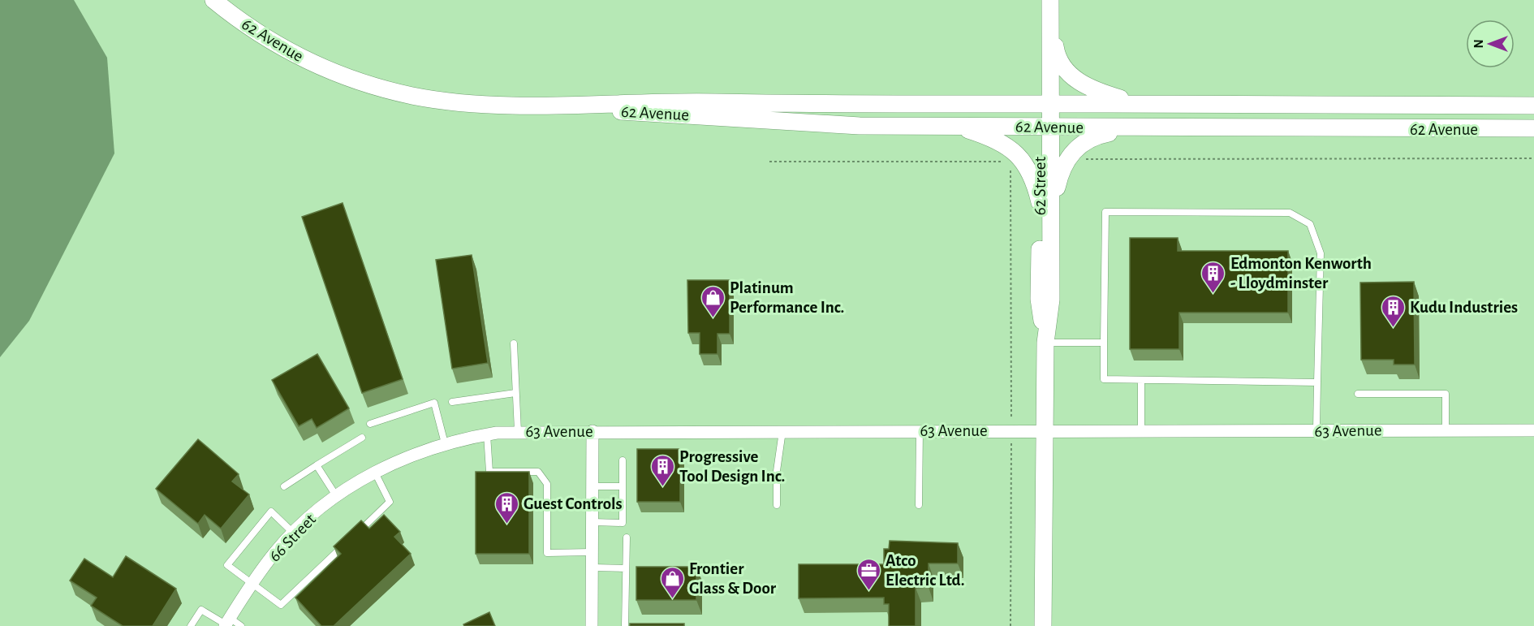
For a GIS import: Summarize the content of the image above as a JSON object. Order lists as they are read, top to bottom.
{
  "streets": {
    "main road": ["62 Avenue", "62 Street"],
    "street": ["63 Avenue", "66 Street"]
  },
  "crossings": [
    ["62 Avenue", "62 Street"],
    ["62 Street", "63 Avenue"],
    ["63 Avenue", "66 Street"]
  ],
  "places": {
    "building": [
      "Edmonton Kenworth - Lloydminster",
      "Kudu Industries",
      "Progressive Tool Design Inc.",
      "Guest Controls"
    ],
    "shop": ["Platinum Performance Inc.", "Frontier Glass & Door"],
    "office": ["Atco Electric Ltd."]
  },
  "north": "left"
}
